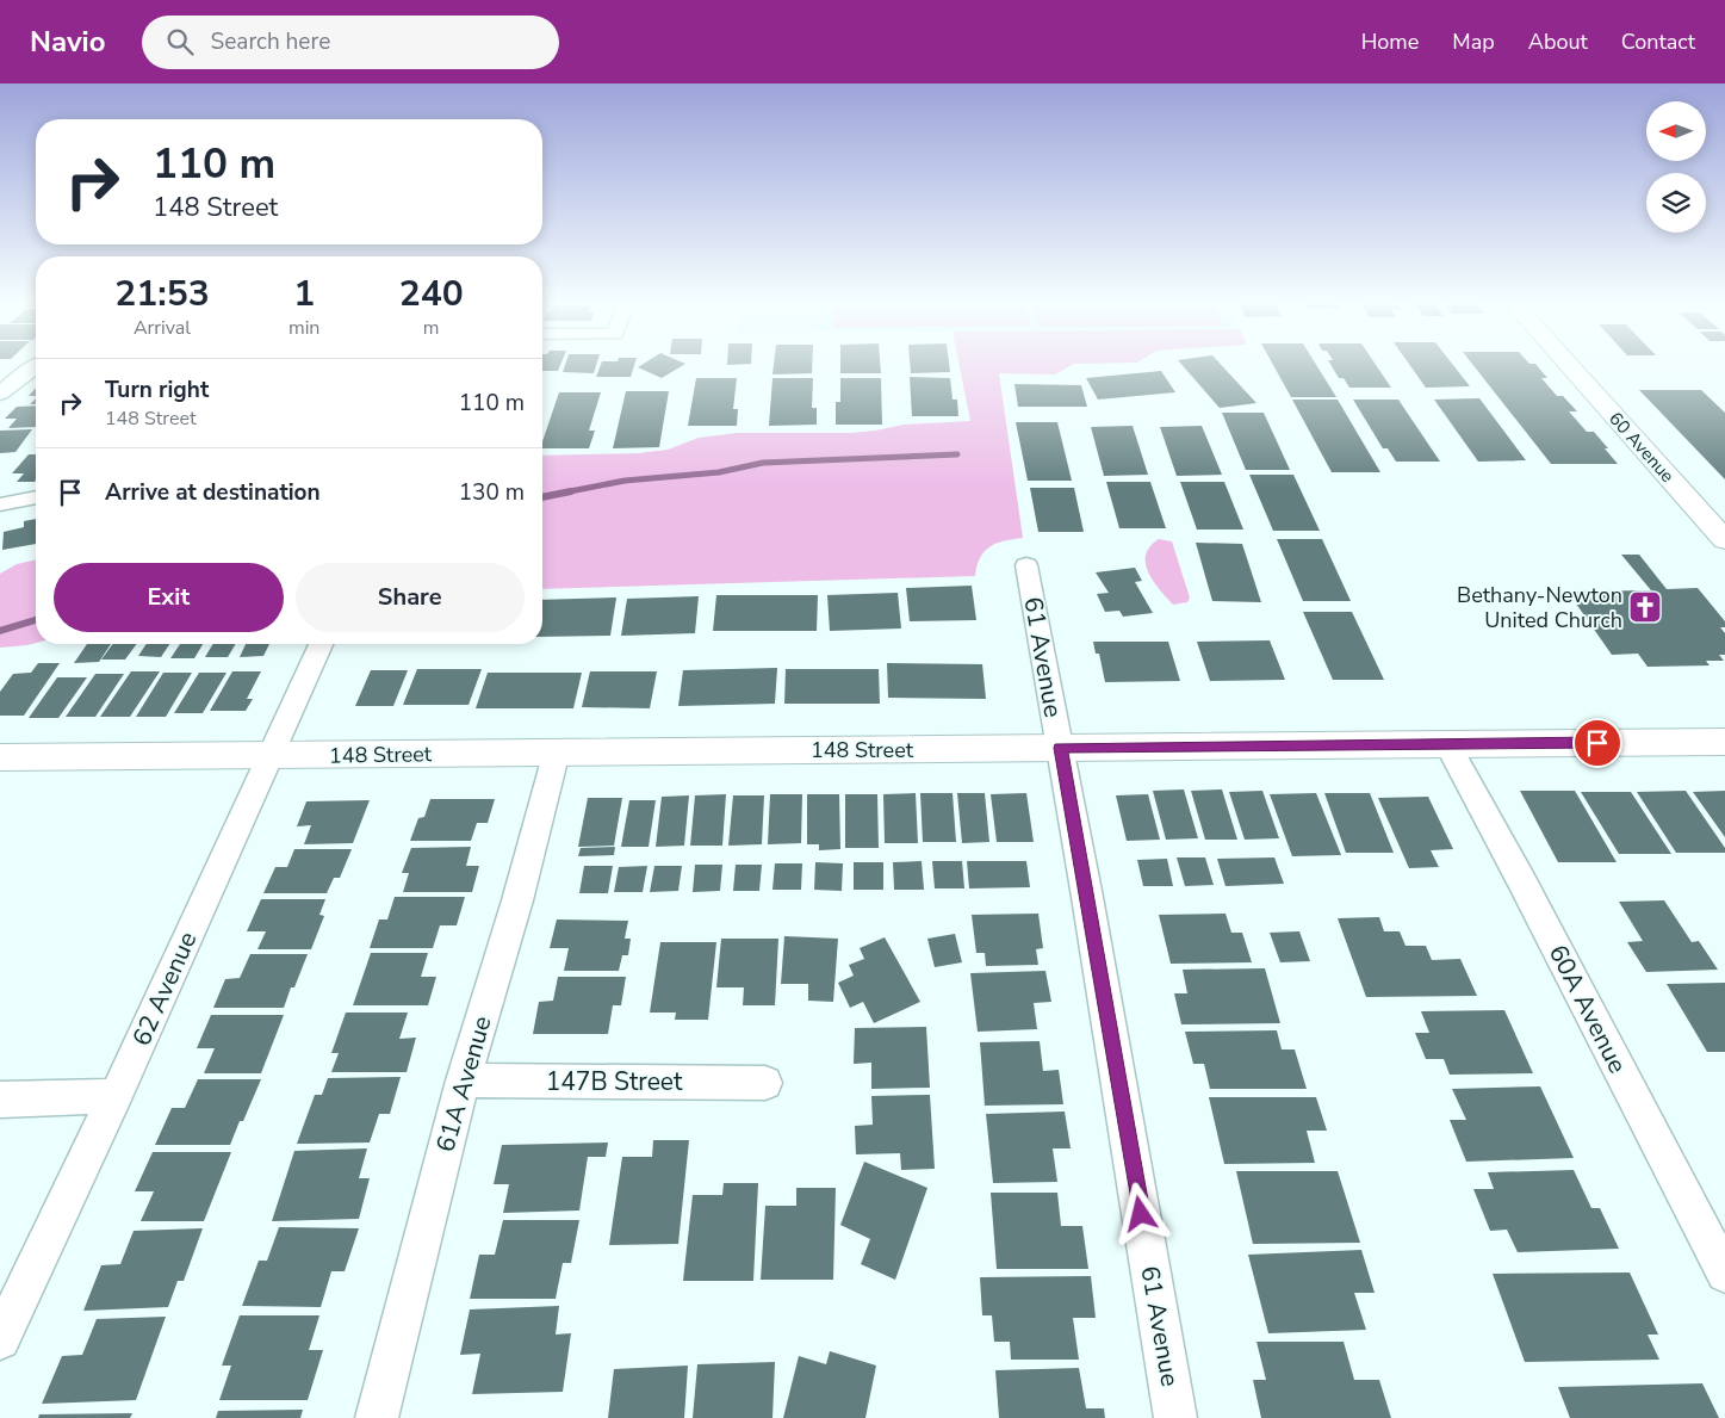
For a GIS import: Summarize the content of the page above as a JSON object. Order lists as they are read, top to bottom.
{
  "streets": {
    "main road": ["60 Avenue", "148 Street"],
    "street": [
      "61 Avenue",
      "62 Avenue",
      "60A Avenue",
      "147B Street",
      "61A Avenue"
    ]
  },
  "crossings": [
    ["61 Avenue", "148 Street"],
    ["148 Street", "62 Avenue"],
    ["148 Street", "60A Avenue"],
    ["148 Street", "61A Avenue"],
    ["147B Street", "61A Avenue"]
  ],
  "places": {
    "church": ["Bethany-Newton United Church"]
  },
  "north": "left",
  "page": {
    "header": "Navio",
    "search": "Search here",
    "nav": [
      "Home",
      "Map",
      "About",
      "Contact"
    ],
    "turn": ["110 m", "148 Street"],
    "eta": [
      "21:53",
      "Arrival",
      "1",
      "min",
      "240",
      "m"
    ],
    "list": [
      {
        "name": "Turn right",
        "note": "148 Street",
        "value": "110 m"
      },
      {
        "name": "Arrive at destination",
        "value": "130 m"
      }
    ],
    "buttons": ["Exit", "Share"]
  }
}
